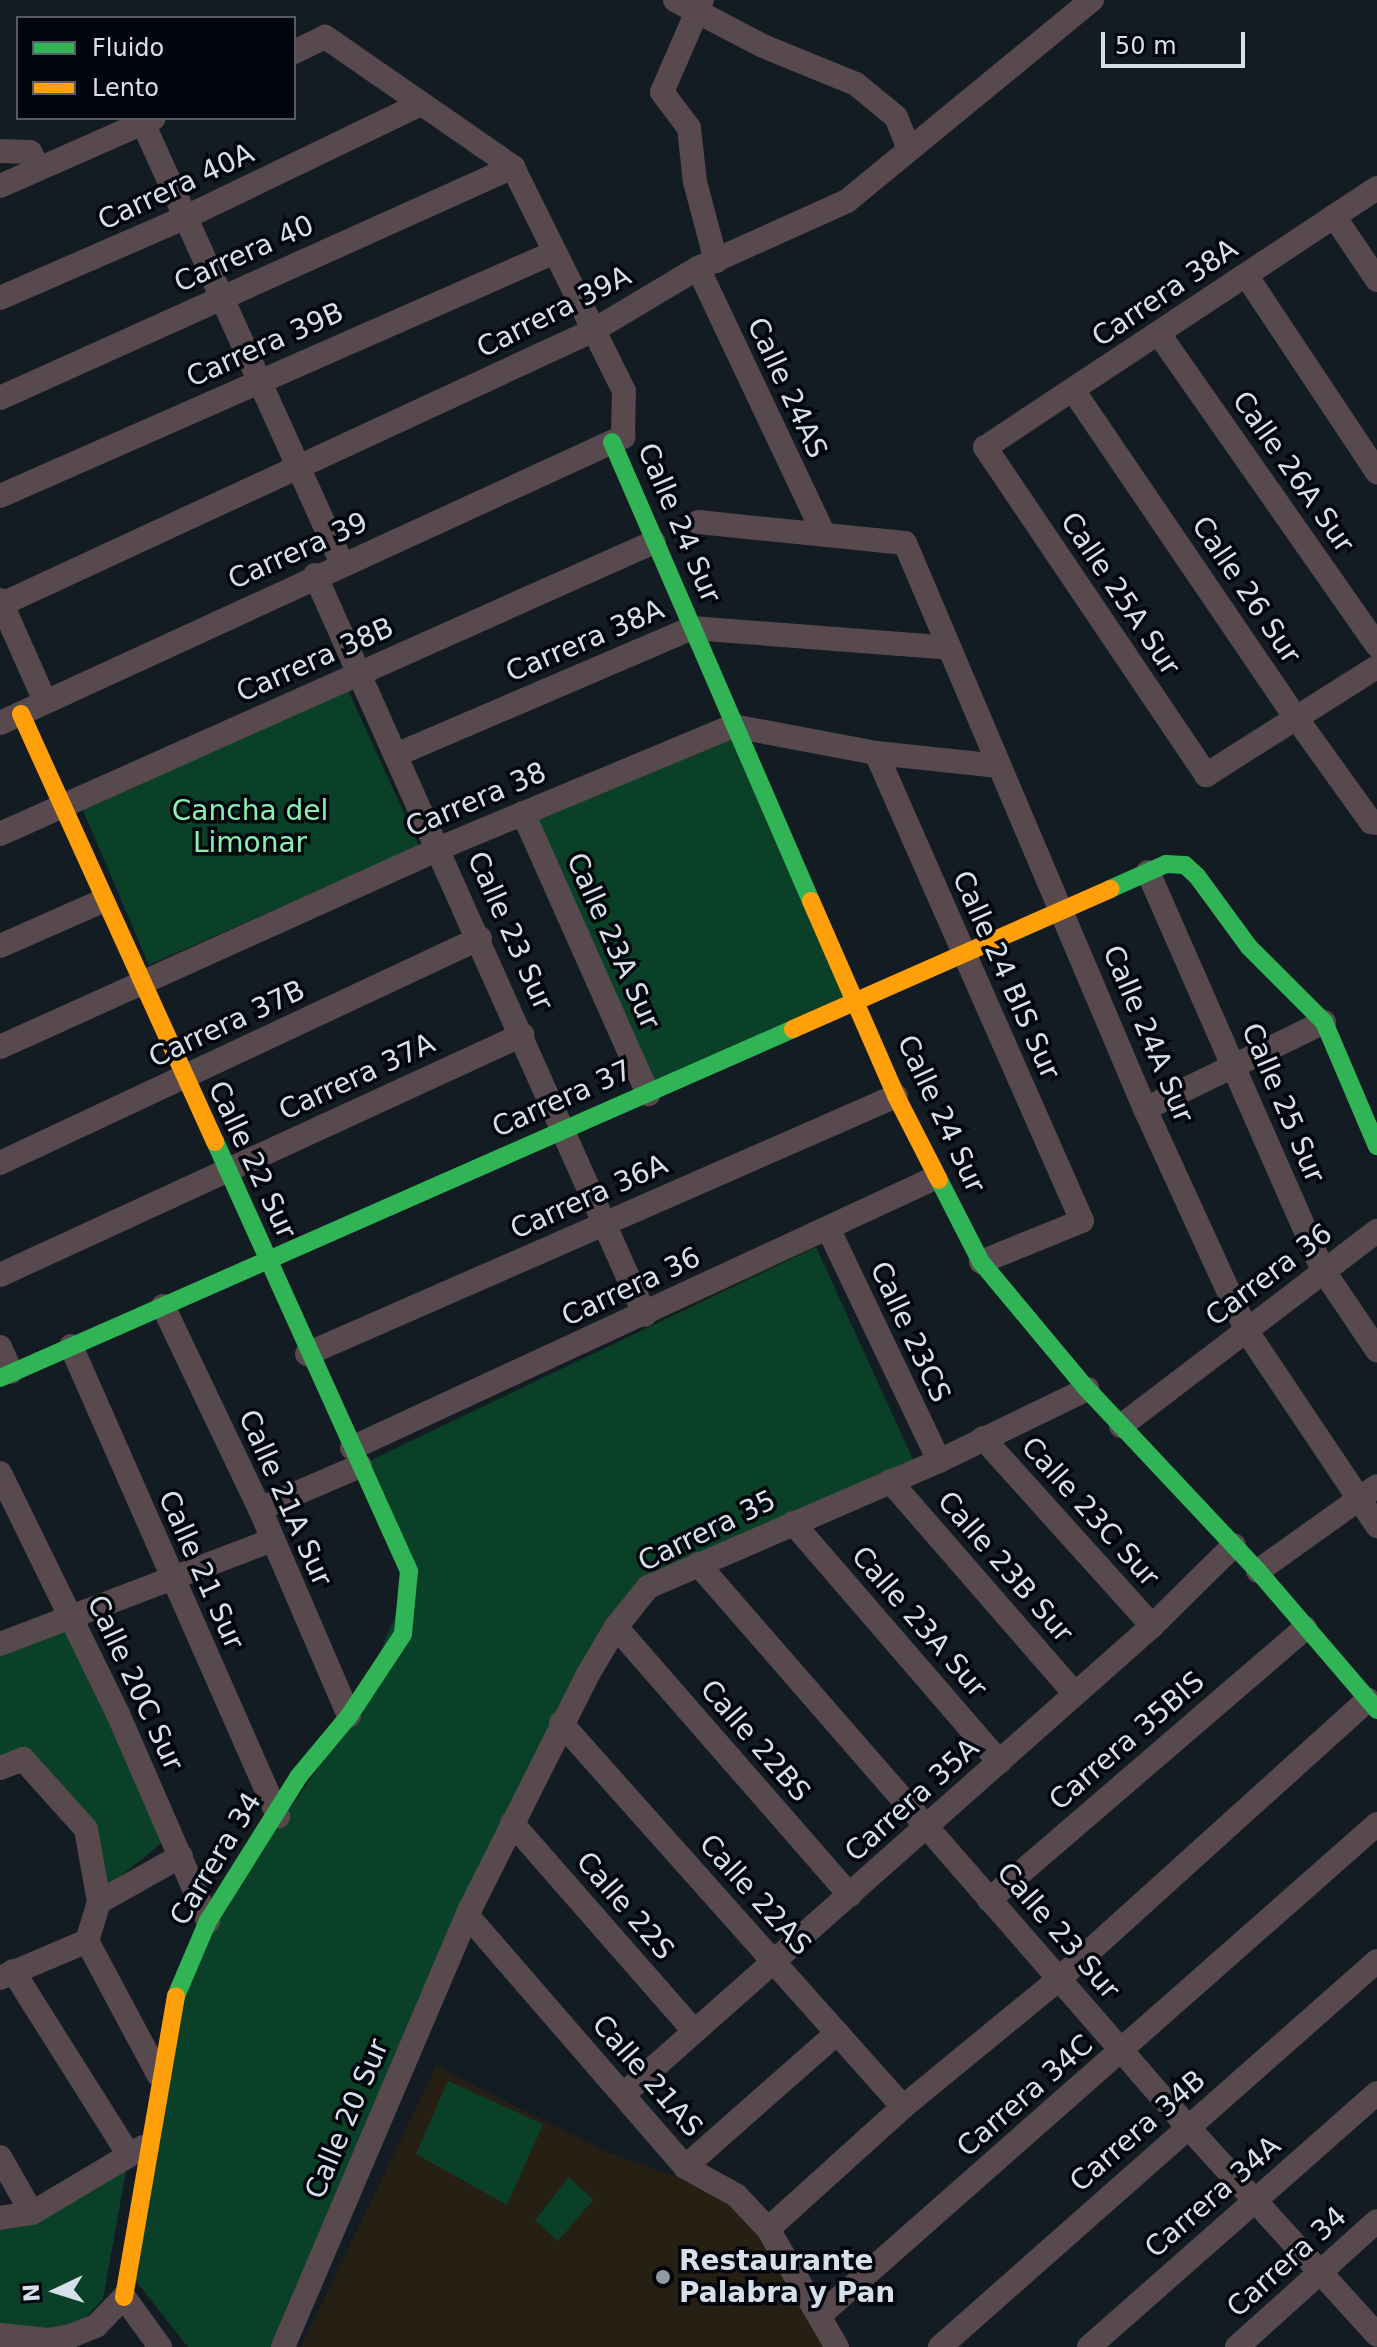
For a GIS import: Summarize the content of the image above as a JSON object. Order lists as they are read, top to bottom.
{
  "streets": {
    "street": [
      "Carrera 40A",
      "Carrera 40",
      "Carrera 38A",
      "Carrera 39A",
      "Carrera 39B",
      "Calle 24AS",
      "Calle 26A Sur",
      "Calle 24 Sur",
      "Carrera 39",
      "Calle 26 Sur",
      "Calle 25A Sur",
      "Carrera 38B",
      "Carrera 38",
      "Calle 23 Sur",
      "Calle 23A Sur",
      "Calle 24 BIS Sur",
      "Carrera 37B",
      "Calle 24A Sur",
      "Carrera 37A",
      "Carrera 37",
      "Calle 25 Sur",
      "Calle 22 Sur",
      "Carrera 36A",
      "Carrera 36",
      "Calle 23CS",
      "Calle 21A Sur",
      "Calle 23C Sur",
      "Carrera 35",
      "Calle 23B Sur",
      "Calle 21 Sur",
      "Calle 20C Sur",
      "Calle 22BS",
      "Carrera 35BIS",
      "Carrera 35A",
      "Carrera 34",
      "Calle 22AS",
      "Calle 22S",
      "Calle 21AS",
      "Carrera 34C",
      "Calle 20 Sur",
      "Carrera 34B",
      "Carrera 34A"
    ]
  },
  "crossings": [
    ["Carrera 40", "Calle 24 Sur"],
    ["Carrera 38A", "Calle 26A Sur"],
    ["Carrera 38A", "Calle 24 Sur"],
    ["Carrera 38A", "Calle 26 Sur"],
    ["Carrera 38A", "Calle 25A Sur"],
    ["Carrera 38A", "Calle 23 Sur"],
    ["Carrera 38A", "Calle 24A Sur"],
    ["Carrera 39A", "Calle 24AS"],
    ["Carrera 39A", "Calle 24 Sur"],
    ["Carrera 39B", "Calle 24 Sur"],
    ["Calle 24AS", "Calle 24A Sur"],
    ["Calle 24 Sur", "Carrera 39"],
    ["Calle 24 Sur", "Carrera 38B"],
    ["Calle 24 Sur", "Carrera 38"],
    ["Calle 24 Sur", "Calle 24 BIS Sur"],
    ["Calle 24 Sur", "Carrera 37"],
    ["Calle 24 Sur", "Carrera 36A"],
    ["Calle 24 Sur", "Carrera 36"],
    ["Calle 24 Sur", "Carrera 35"],
    ["Calle 24 Sur", "Carrera 35BIS"],
    ["Calle 24 Sur", "Carrera 35A"],
    ["Carrera 39", "Calle 23 Sur"],
    ["Carrera 39", "Calle 22 Sur"],
    ["Calle 26 Sur", "Calle 25A Sur"],
    ["Carrera 38B", "Calle 23 Sur"],
    ["Carrera 38B", "Calle 22 Sur"],
    ["Carrera 38", "Calle 23 Sur"],
    ["Carrera 38", "Calle 23A Sur"],
    ["Carrera 38", "Calle 22 Sur"],
    ["Calle 23 Sur", "Carrera 37B"],
    ["Calle 23 Sur", "Carrera 37A"],
    ["Calle 23 Sur", "Carrera 37"],
    ["Calle 23 Sur", "Carrera 36A"],
    ["Calle 23 Sur", "Carrera 36"],
    ["Calle 23 Sur", "Carrera 35"],
    ["Calle 23 Sur", "Carrera 35BIS"],
    ["Calle 23 Sur", "Carrera 35A"],
    ["Calle 23 Sur", "Carrera 34"],
    ["Calle 23 Sur", "Carrera 34C"],
    ["Calle 23 Sur", "Carrera 34B"],
    ["Calle 23 Sur", "Carrera 34A"],
    ["Calle 23A Sur", "Carrera 37"],
    ["Calle 23A Sur", "Carrera 35"],
    ["Calle 23A Sur", "Carrera 35A"],
    ["Calle 24 BIS Sur", "Carrera 37"],
    ["Carrera 37B", "Calle 22 Sur"],
    ["Calle 24A Sur", "Carrera 37"],
    ["Calle 24A Sur", "Carrera 36"],
    ["Carrera 37A", "Calle 22 Sur"],
    ["Carrera 37", "Calle 25 Sur"],
    ["Carrera 37", "Calle 22 Sur"],
    ["Carrera 37", "Calle 21A Sur"],
    ["Carrera 37", "Calle 21 Sur"],
    ["Calle 25 Sur", "Carrera 36"],
    ["Calle 22 Sur", "Carrera 36A"],
    ["Calle 22 Sur", "Carrera 36"],
    ["Calle 22 Sur", "Carrera 34"],
    ["Carrera 36", "Calle 23CS"],
    ["Carrera 36", "Calle 21A Sur"],
    ["Calle 23CS", "Carrera 35"],
    ["Calle 21A Sur", "Carrera 34"],
    ["Calle 23C Sur", "Carrera 35"],
    ["Calle 23C Sur", "Carrera 35A"],
    ["Carrera 35", "Calle 23B Sur"],
    ["Carrera 35", "Calle 22BS"],
    ["Carrera 35", "Calle 22AS"],
    ["Carrera 35", "Calle 22S"],
    ["Carrera 35", "Calle 21AS"],
    ["Carrera 35", "Calle 20 Sur"],
    ["Calle 23B Sur", "Carrera 35A"],
    ["Calle 21 Sur", "Carrera 34"],
    ["Calle 20C Sur", "Carrera 34"],
    ["Calle 22BS", "Carrera 35A"],
    ["Carrera 35A", "Calle 22AS"],
    ["Carrera 35A", "Calle 22S"],
    ["Carrera 35A", "Calle 21AS"],
    ["Calle 21AS", "Carrera 34C"],
    ["Calle 21AS", "Calle 20 Sur"]
  ],
  "parks": ["Cancha del Limonar"],
  "places": ["Restaurante Palabra y Pan"],
  "legend": ["Fluido", "Lento"],
  "scale_bar": "50 m",
  "north": "left"
}
